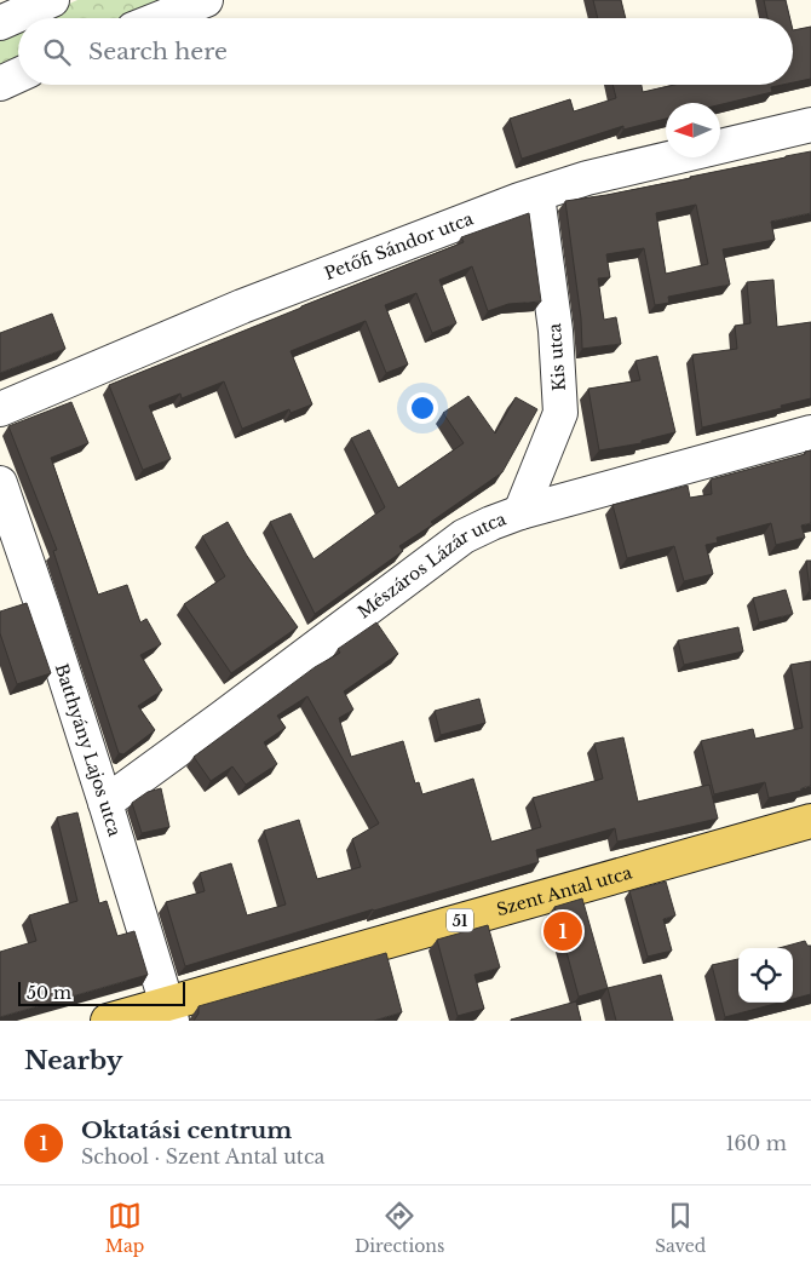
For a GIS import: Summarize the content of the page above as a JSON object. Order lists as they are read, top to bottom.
{
  "streets": {
    "main road": ["Szent Antal utca", "51"],
    "street": [
      "Petőfi Sándor utca",
      "Kis utca",
      "Mészáros Lázár utca",
      "Batthyány Lajos utca"
    ]
  },
  "crossings": [
    ["Petőfi Sándor utca", "Kis utca"],
    ["Kis utca", "Mészáros Lázár utca"],
    ["Mészáros Lázár utca", "Batthyány Lajos utca"],
    ["Batthyány Lajos utca", "Szent Antal utca"]
  ],
  "scale_bar": "50 m",
  "north": "left",
  "page": {
    "search": "Search here",
    "pins": "1",
    "scale": "50 m",
    "heading": "Nearby",
    "list": [
      {
        "mark": "1",
        "name": "Oktatási centrum",
        "note": "School · Szent Antal utca",
        "value": "160 m"
      }
    ],
    "nav": ["Map", "Directions", "Saved"]
  }
}
